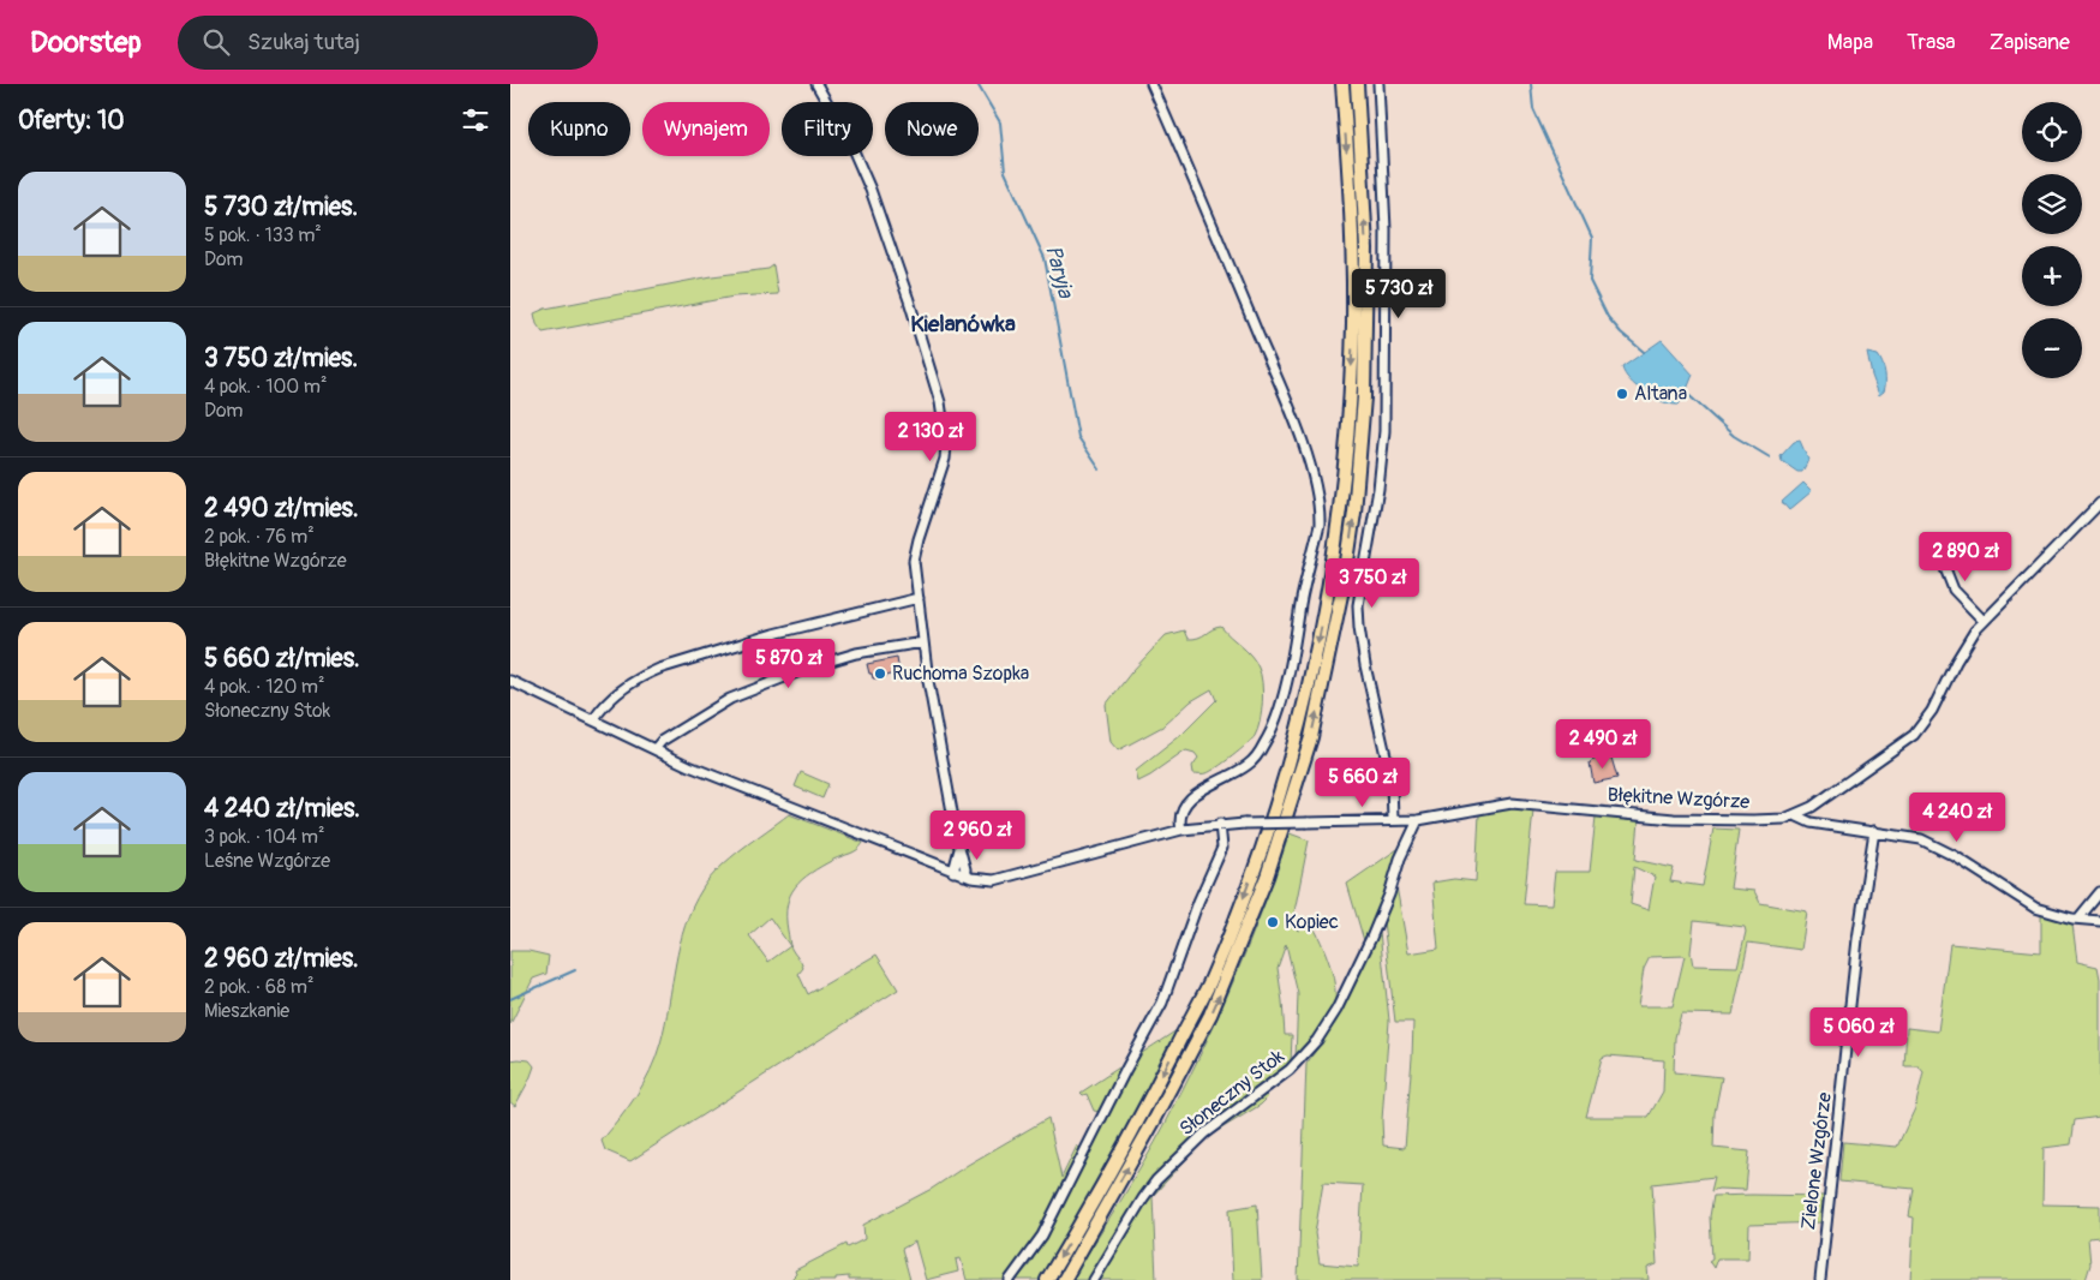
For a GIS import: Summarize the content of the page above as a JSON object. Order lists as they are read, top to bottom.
{
  "streets": {
    "street": ["Błękitne Wzgórze", "Słoneczny Stok", "Zielone Wzgórze"]
  },
  "crossings": [
    ["Błękitne Wzgórze", "Słoneczny Stok"]
  ],
  "districts": ["Kielanówka"],
  "water": ["Paryja"],
  "places": ["Altana", "Ruchoma Szopka", "Kopiec"],
  "page": {
    "header": "Doorstep",
    "search": "Szukaj tutaj",
    "nav": ["Mapa", "Trasa", "Zapisane"],
    "heading": "Oferty: 10",
    "map_buttons": ["+", "−"],
    "chip": [
      "Kupno",
      "Wynajem",
      "Filtry",
      "Nowe"
    ],
    "list": [
      {
        "name": "5 730 zł/mies.",
        "note": "5 pok. · 133 m² · Dom"
      },
      {
        "name": "3 750 zł/mies.",
        "note": "4 pok. · 100 m² · Dom"
      },
      {
        "name": "2 490 zł/mies.",
        "note": "2 pok. · 76 m² · Błękitne Wzgórze"
      },
      {
        "name": "5 660 zł/mies.",
        "note": "4 pok. · 120 m² · Słoneczny Stok"
      },
      {
        "name": "4 240 zł/mies.",
        "note": "3 pok. · 104 m² · Leśne Wzgórze"
      },
      {
        "name": "2 960 zł/mies.",
        "note": "2 pok. · 68 m² · Mieszkanie"
      }
    ],
    "price": [
      "5 730 zł",
      "2 130 zł",
      "2 890 zł",
      "3 750 zł",
      "5 870 zł",
      "2 490 zł",
      "5 660 zł",
      "4 240 zł",
      "2 960 zł",
      "5 060 zł"
    ]
  }
}
